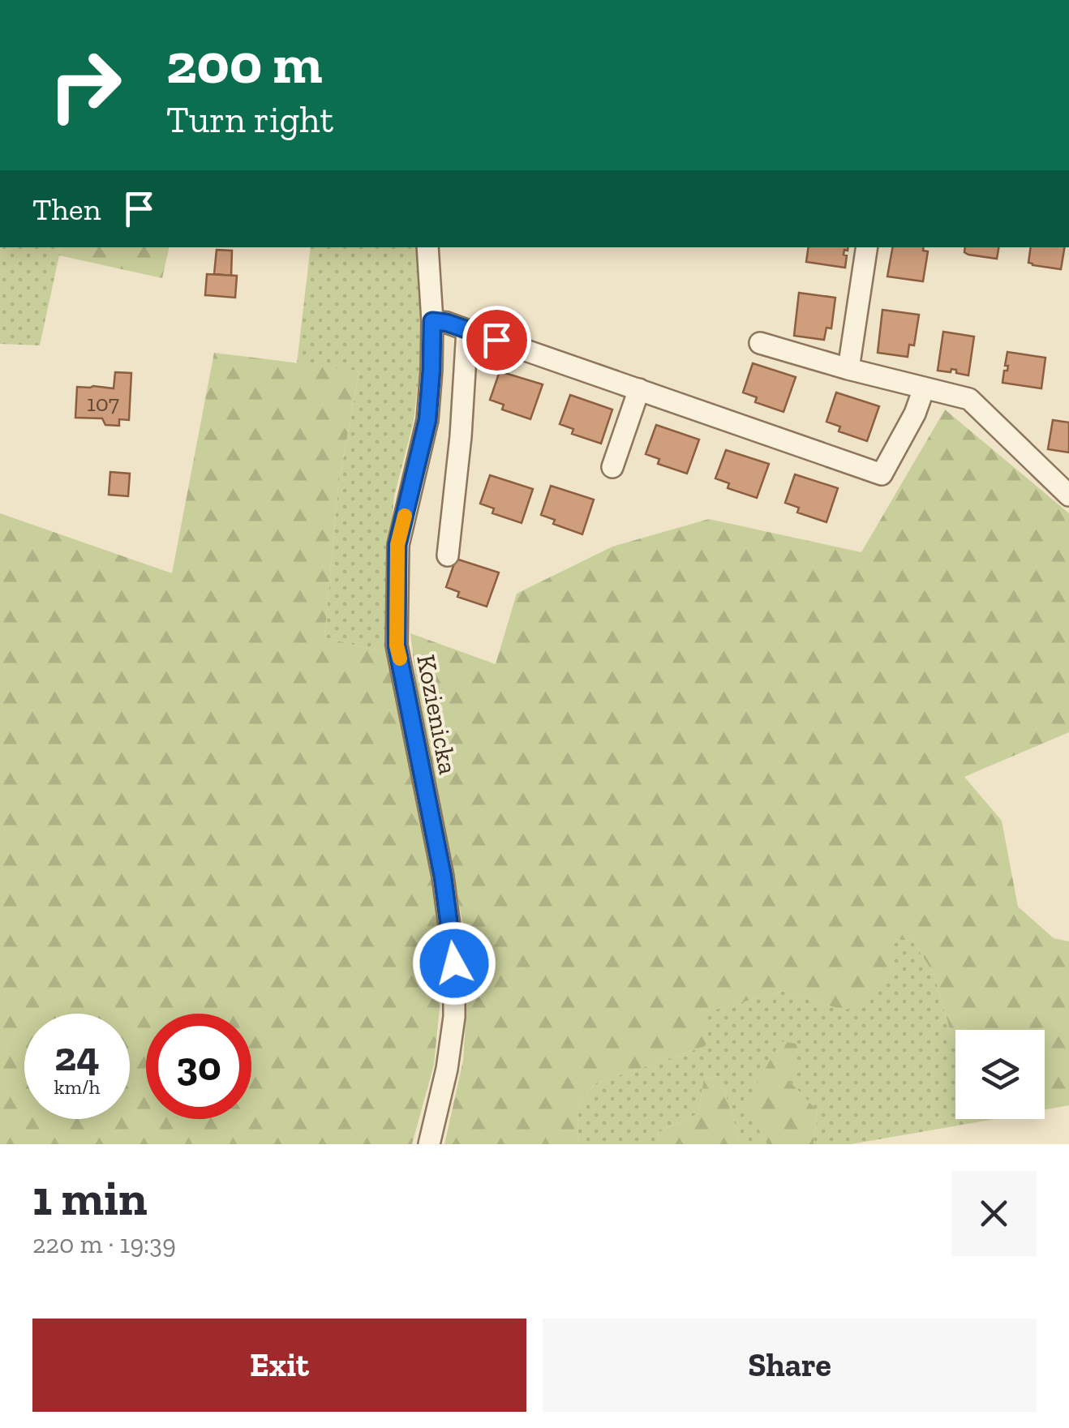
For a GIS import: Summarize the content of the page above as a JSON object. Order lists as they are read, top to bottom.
{
  "streets": {
    "street": ["Kozienicka"]
  },
  "house_numbers": ["107"],
  "page": {
    "turn": ["200 m", "Turn right"],
    "then": "Then",
    "speed": "24 km/h",
    "limit": "30",
    "heading": ["1 min", "220 m · 19:39"],
    "buttons": ["Exit", "Share"]
  }
}
